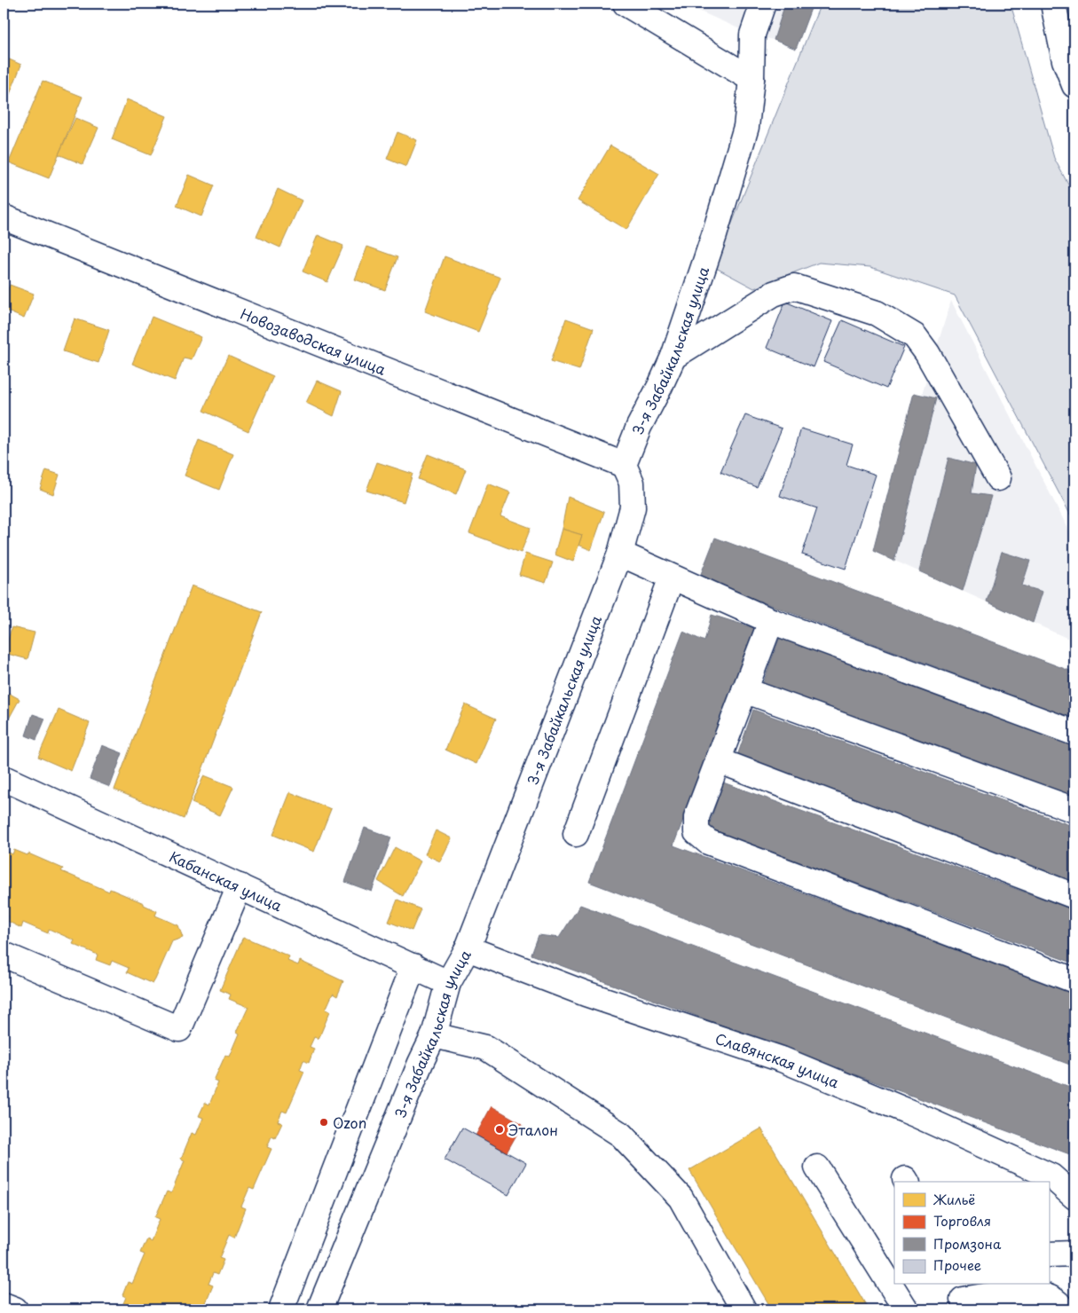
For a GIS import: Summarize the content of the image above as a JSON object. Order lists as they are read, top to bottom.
{
  "streets": {
    "main road": [
      "Новозаводская улица",
      "3-я Забайкальская улица",
      "Кабанская улица",
      "Славянская улица"
    ]
  },
  "crossings": [
    ["Новозаводская улица", "3-я Забайкальская улица"],
    ["3-я Забайкальская улица", "Кабанская улица"],
    ["3-я Забайкальская улица", "Славянская улица"]
  ],
  "places": ["Ozon", "Эталон"],
  "legend": [
    "Жильё",
    "Торговля",
    "Промзона",
    "Прочее"
  ]
}
